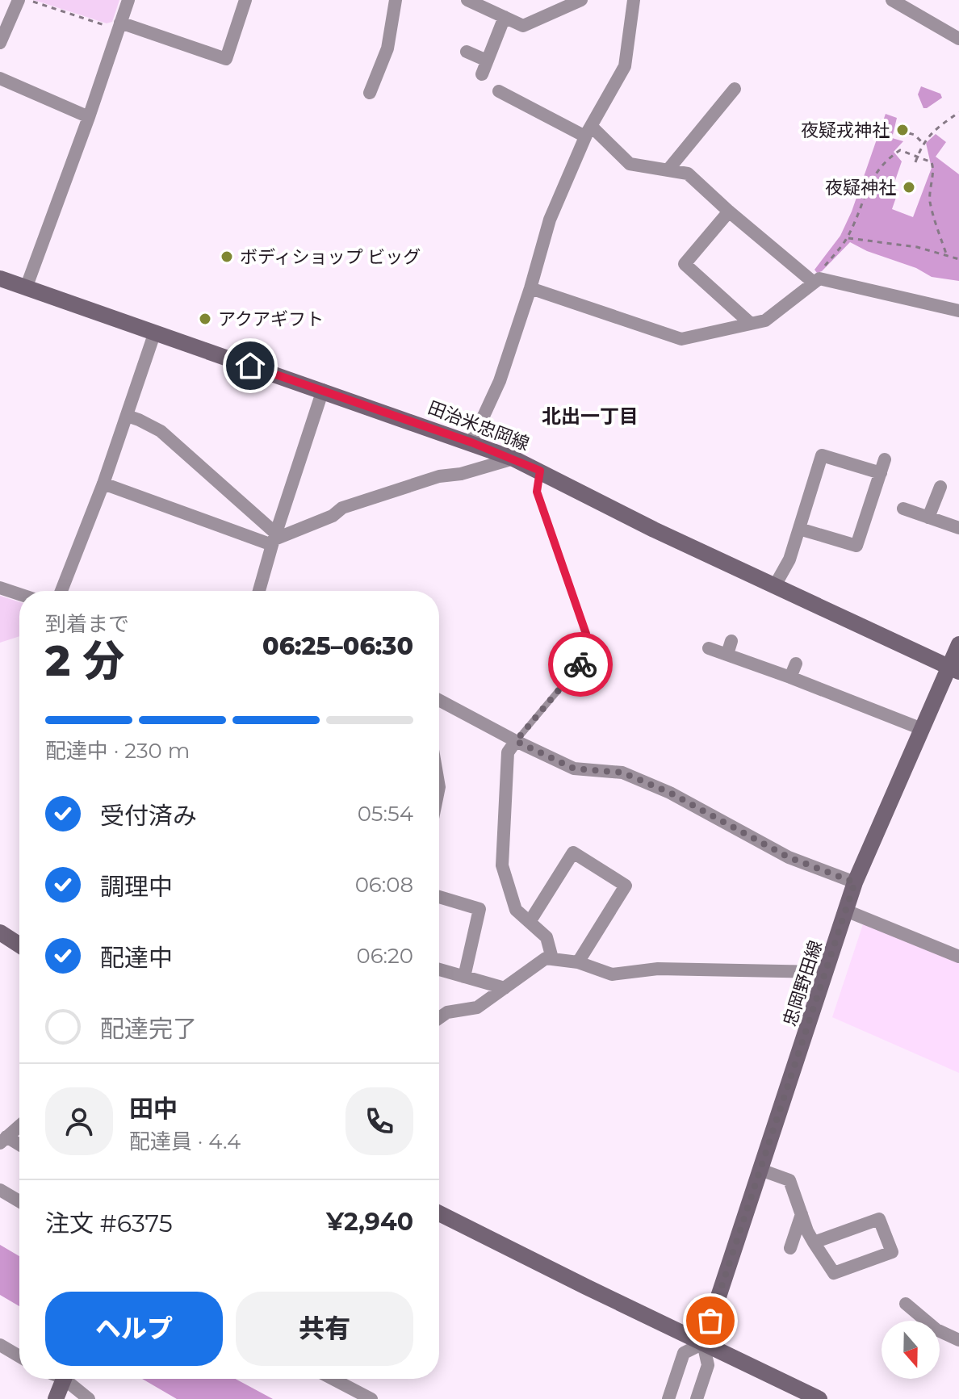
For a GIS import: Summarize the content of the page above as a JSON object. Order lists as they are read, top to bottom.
{
  "streets": {
    "street": ["田治米忠岡線", "忠岡野田線"]
  },
  "crossings": [
    ["田治米忠岡線", "忠岡野田線"]
  ],
  "districts": ["北出一丁目"],
  "places": [
    "夜疑戎神社",
    "夜疑神社",
    "ボディショップ ビッグ",
    "アクアギフト"
  ],
  "north": "bottom",
  "page": {
    "heading": ["2 分", "到着まで", "06:25–06:30"],
    "panel": [
      "田中",
      "配達員 · 4.4",
      "注文 #6375",
      "¥2,940"
    ],
    "bar": "配達中 · 230 m",
    "list": [
      ["受付済み", "05:54"],
      ["調理中", "06:08"],
      ["配達中", "06:20"],
      "配達完了"
    ],
    "buttons": ["ヘルプ", "共有"]
  }
}
